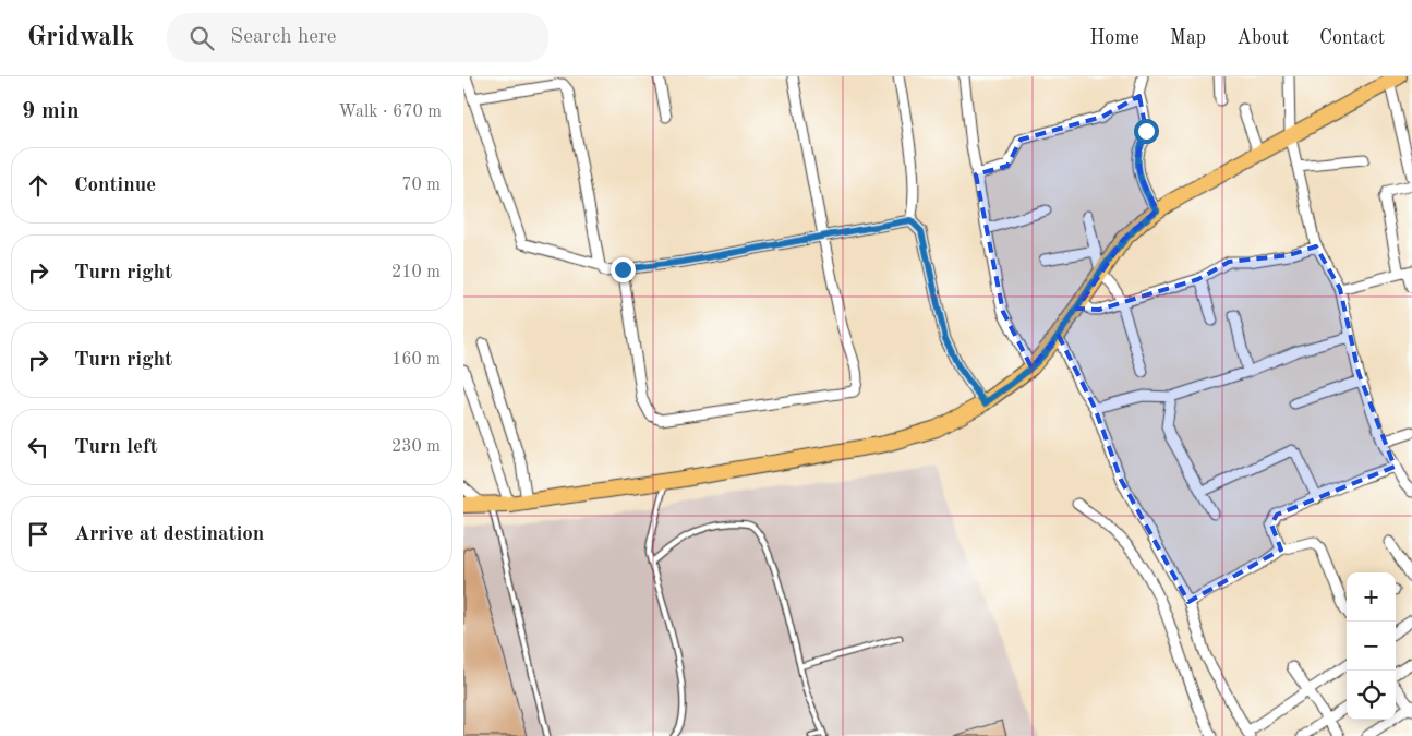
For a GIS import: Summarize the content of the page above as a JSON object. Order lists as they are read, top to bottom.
{
  "page": {
    "header": "Gridwalk",
    "search": "Search here",
    "nav": [
      "Home",
      "Map",
      "About",
      "Contact"
    ],
    "heading": ["9 min", "Walk · 670 m"],
    "list": [
      ["Continue", "70 m"],
      ["Turn right", "210 m"],
      ["Turn right", "160 m"],
      ["Turn left", "230 m"],
      "Arrive at destination"
    ],
    "map_buttons": ["+", "−"]
  }
}
